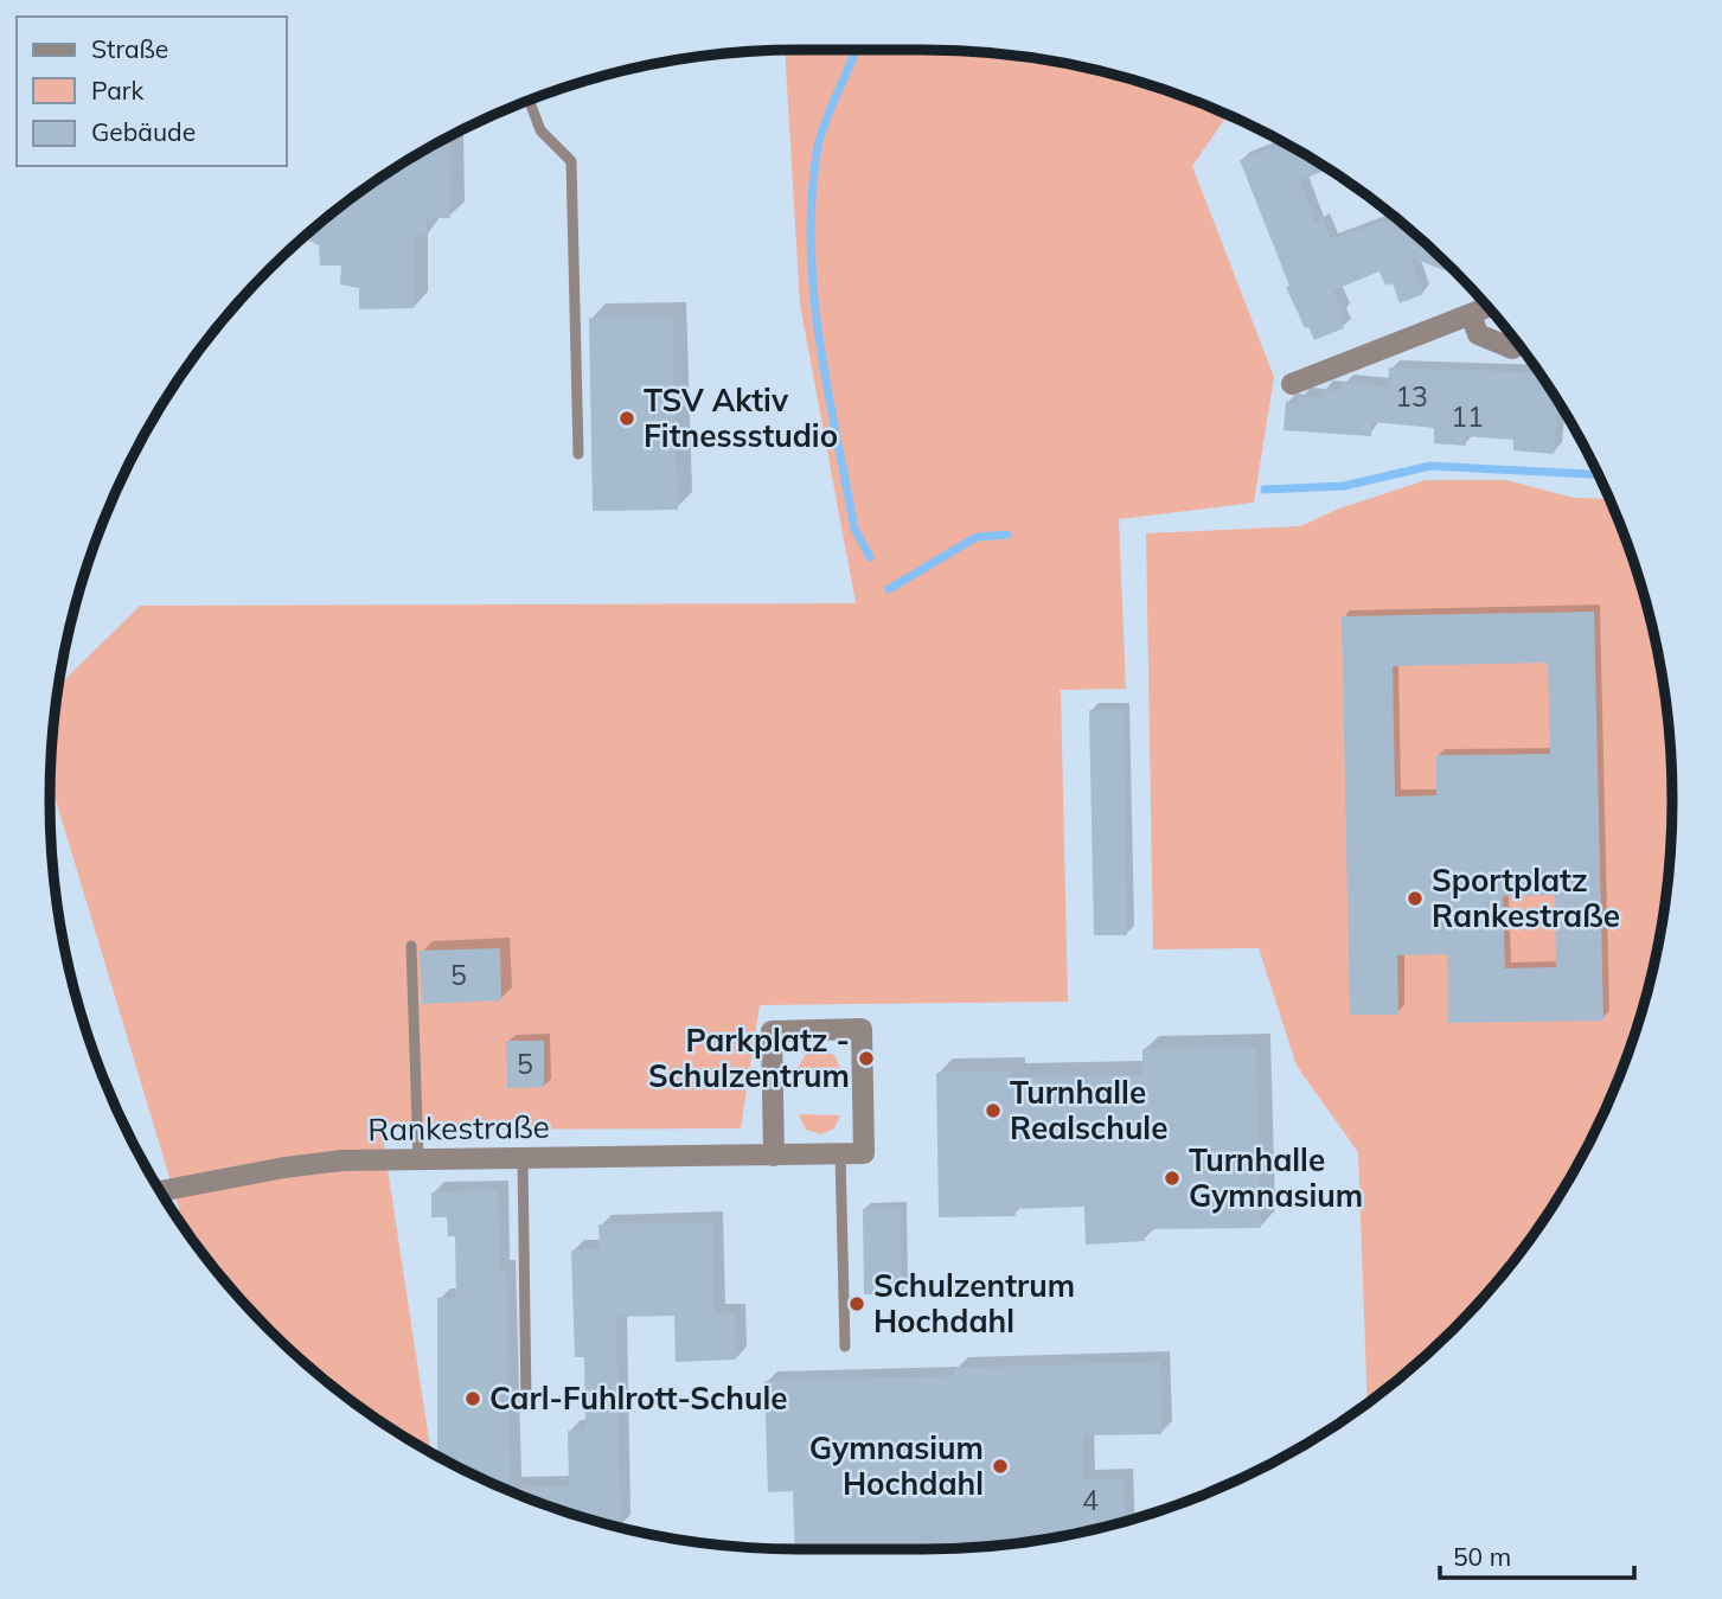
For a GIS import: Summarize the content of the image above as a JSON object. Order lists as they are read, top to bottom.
{
  "streets": {
    "street": ["Rankestraße"]
  },
  "places": [
    "TSV Aktiv Fitnessstudio",
    "Sportplatz Rankestraße",
    "Parkplatz - Schulzentrum",
    "Turnhalle Realschule",
    "Turnhalle Gymnasium",
    "Schulzentrum Hochdahl",
    "Carl-Fuhlrott-Schule",
    "Gymnasium Hochdahl"
  ],
  "house_numbers": [
    "13",
    "11",
    "5",
    "5",
    "4"
  ],
  "legend": ["Straße", "Park", "Gebäude"],
  "scale_bar": "50 m"
}
